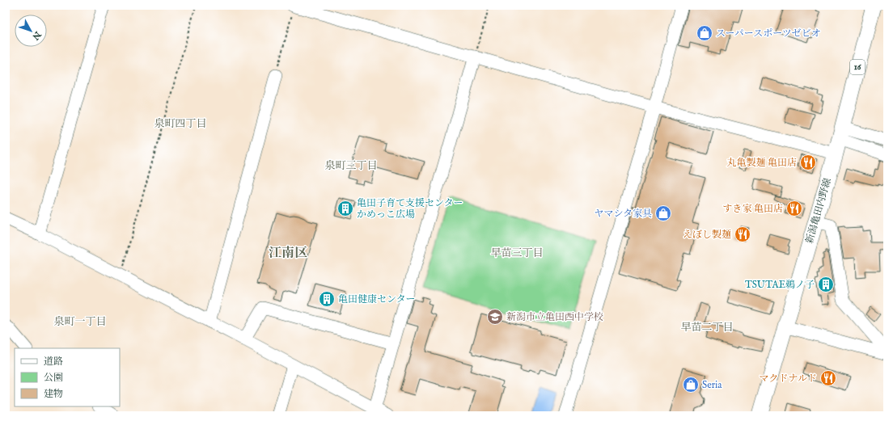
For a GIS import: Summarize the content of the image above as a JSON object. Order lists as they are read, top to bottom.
{
  "streets": {
    "main road": ["16", "新潟亀田内野線"]
  },
  "districts": [
    "泉町四丁目",
    "泉町三丁目",
    "早苗三丁目",
    "江南区",
    "泉町一丁目",
    "早苗二丁目"
  ],
  "places": {
    "shop": ["スーパースポーツゼビオ", "ヤマシタ家具", "Seria"],
    "restaurant": [
      "丸亀製麺 亀田店",
      "すき家 亀田店",
      "えぼし製麺",
      "マクドナルド"
    ],
    "building": ["亀田子育て支援センター かめっこ広場", "TSUTAE鵜ノ子", "亀田健康センター"],
    "school or university": ["新潟市立亀田西中学校"]
  },
  "legend": ["道路", "公園", "建物"],
  "north": "bottom right"
}
